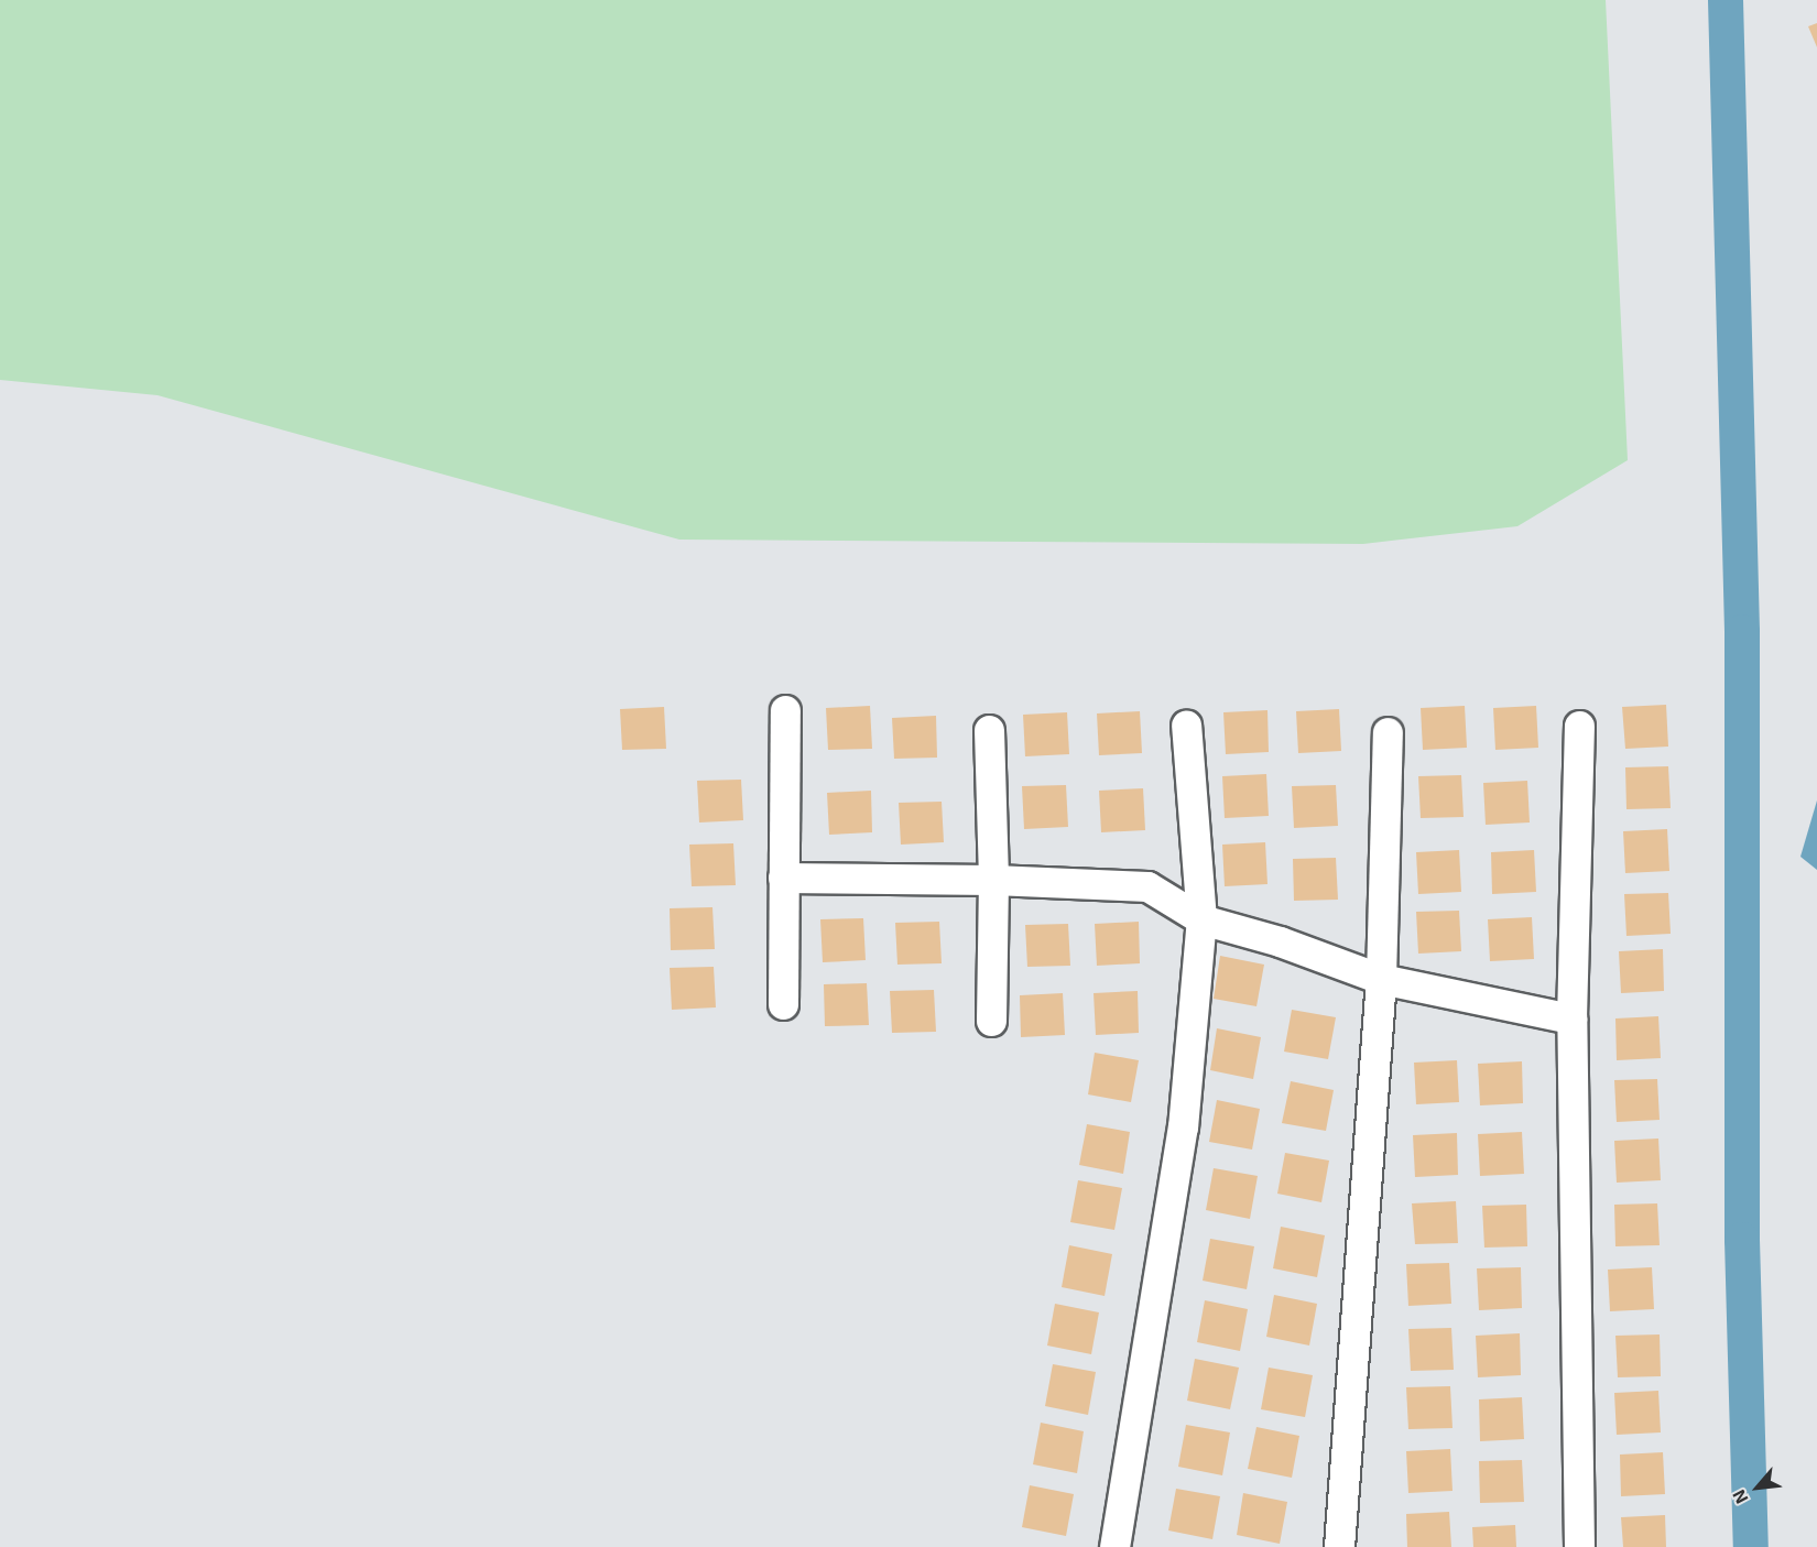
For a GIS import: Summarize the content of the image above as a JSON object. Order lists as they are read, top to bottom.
{
  "north": "bottom left"
}
